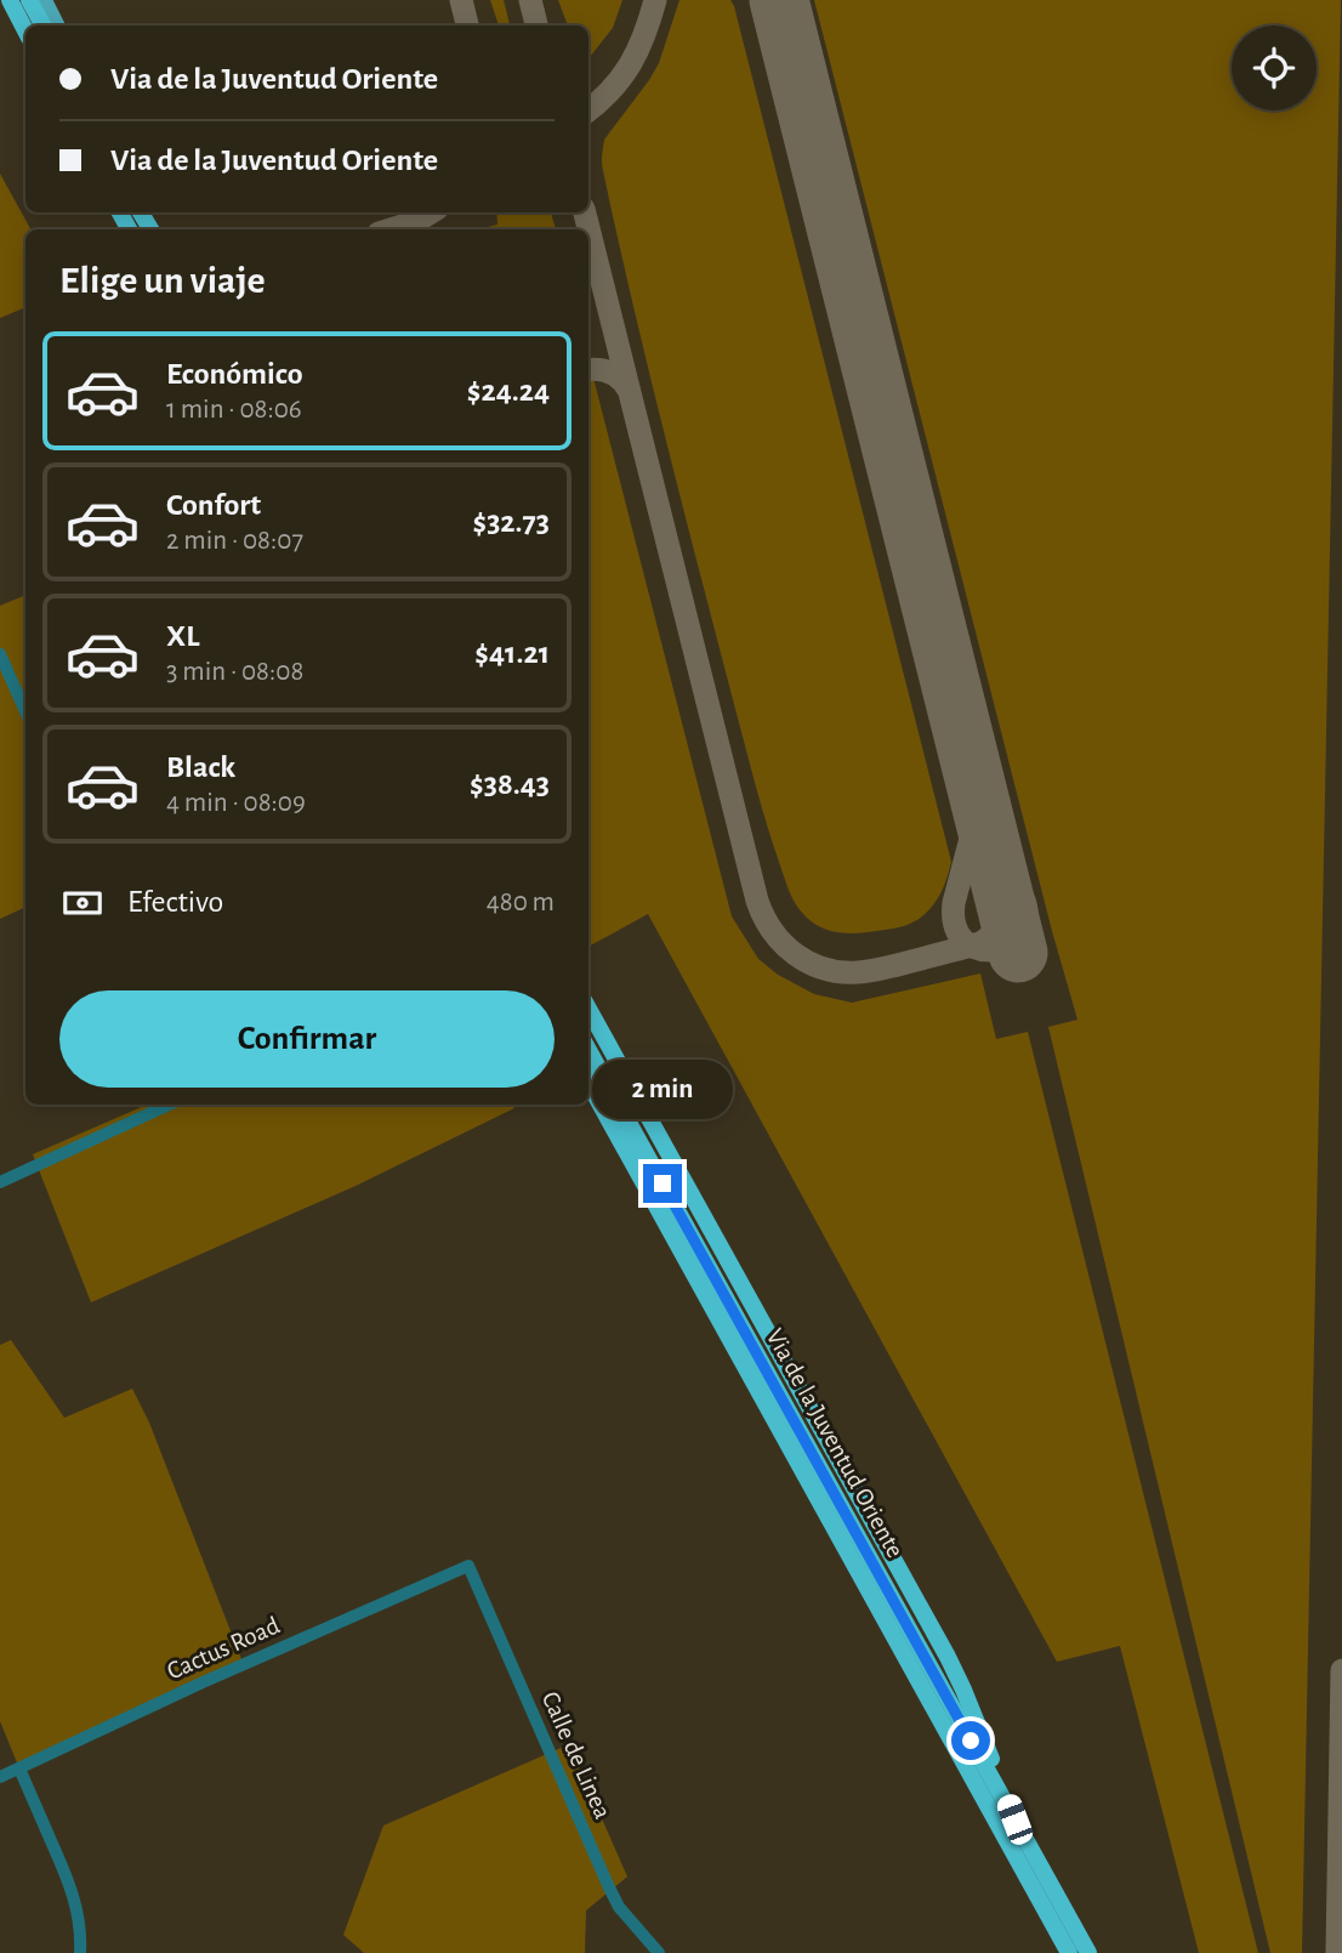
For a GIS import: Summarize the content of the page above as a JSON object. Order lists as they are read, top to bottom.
{
  "streets": {
    "highway": ["Via de la Juventud Oriente"],
    "street": ["Cactus Road", "Calle de Linea"]
  },
  "crossings": [
    ["Cactus Road", "Calle de Linea"]
  ],
  "page": {
    "banner": ["Via de la Juventud Oriente", "Via de la Juventud Oriente"],
    "heading": "Elige un viaje",
    "list": [
      {
        "name": "Económico",
        "note": "1 min · 08:06",
        "value": "$24.24"
      },
      {
        "name": "Confort",
        "note": "2 min · 08:07",
        "value": "$32.73"
      },
      {
        "name": "XL",
        "note": "3 min · 08:08",
        "value": "$41.21"
      },
      {
        "name": "Black",
        "note": "4 min · 08:09",
        "value": "$38.43"
      }
    ],
    "pay": ["Efectivo", "480 m"],
    "buttons": "Confirmar",
    "bubble": "2 min"
  }
}
